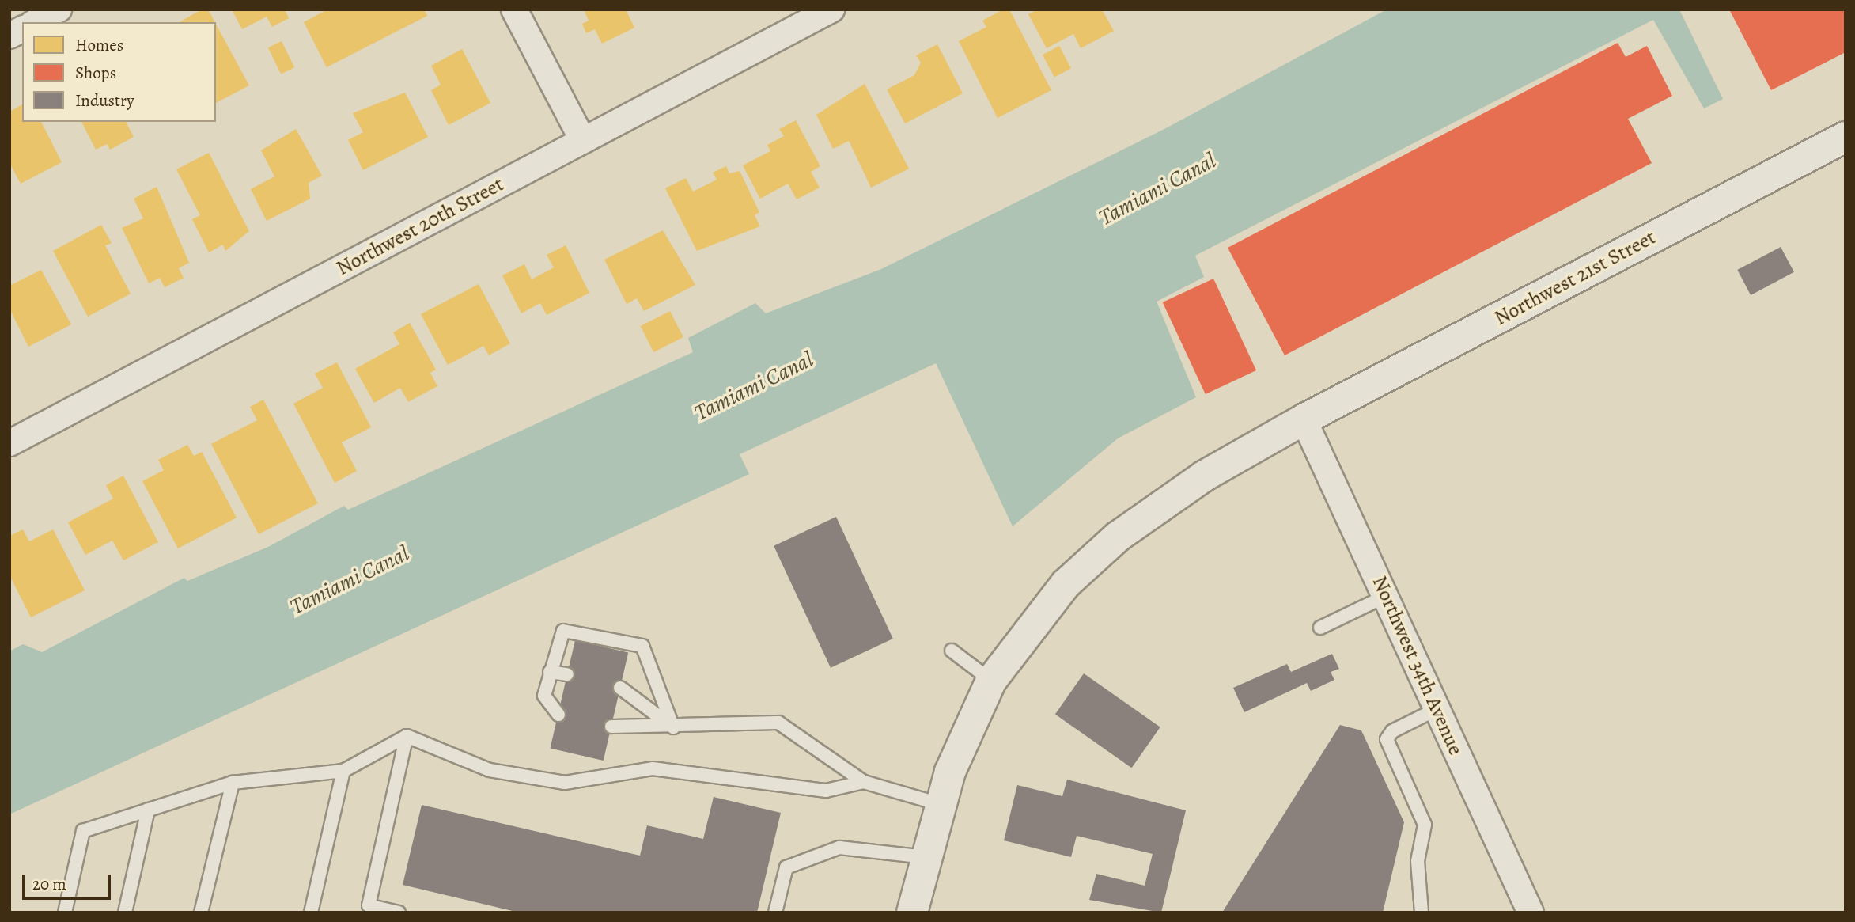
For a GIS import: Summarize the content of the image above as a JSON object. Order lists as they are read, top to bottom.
{
  "streets": {
    "street": ["Northwest 20th Street", "Northwest 21st Street", "Northwest 34th Avenue"]
  },
  "crossings": [
    ["Northwest 21st Street", "Northwest 34th Avenue"]
  ],
  "water": ["Tamiami Canal"],
  "legend": ["Homes", "Shops", "Industry"],
  "scale_bar": "20 m"
}
